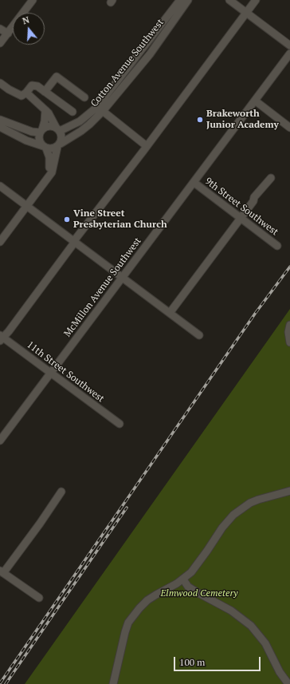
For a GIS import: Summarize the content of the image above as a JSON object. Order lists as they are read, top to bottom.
{
  "streets": {
    "street": [
      "Cotton Avenue Southwest",
      "9th Street Southwest",
      "McMillon Avenue Southwest",
      "11th Street Southwest"
    ]
  },
  "crossings": [
    ["9th Street Southwest", "McMillon Avenue Southwest"],
    ["McMillon Avenue Southwest", "11th Street Southwest"]
  ],
  "parks": ["Elmwood Cemetery"],
  "places": ["Brakeworth Junior Academy", "Vine Street Presbyterian Church"],
  "scale_bar": "100 m",
  "north": "top"
}
